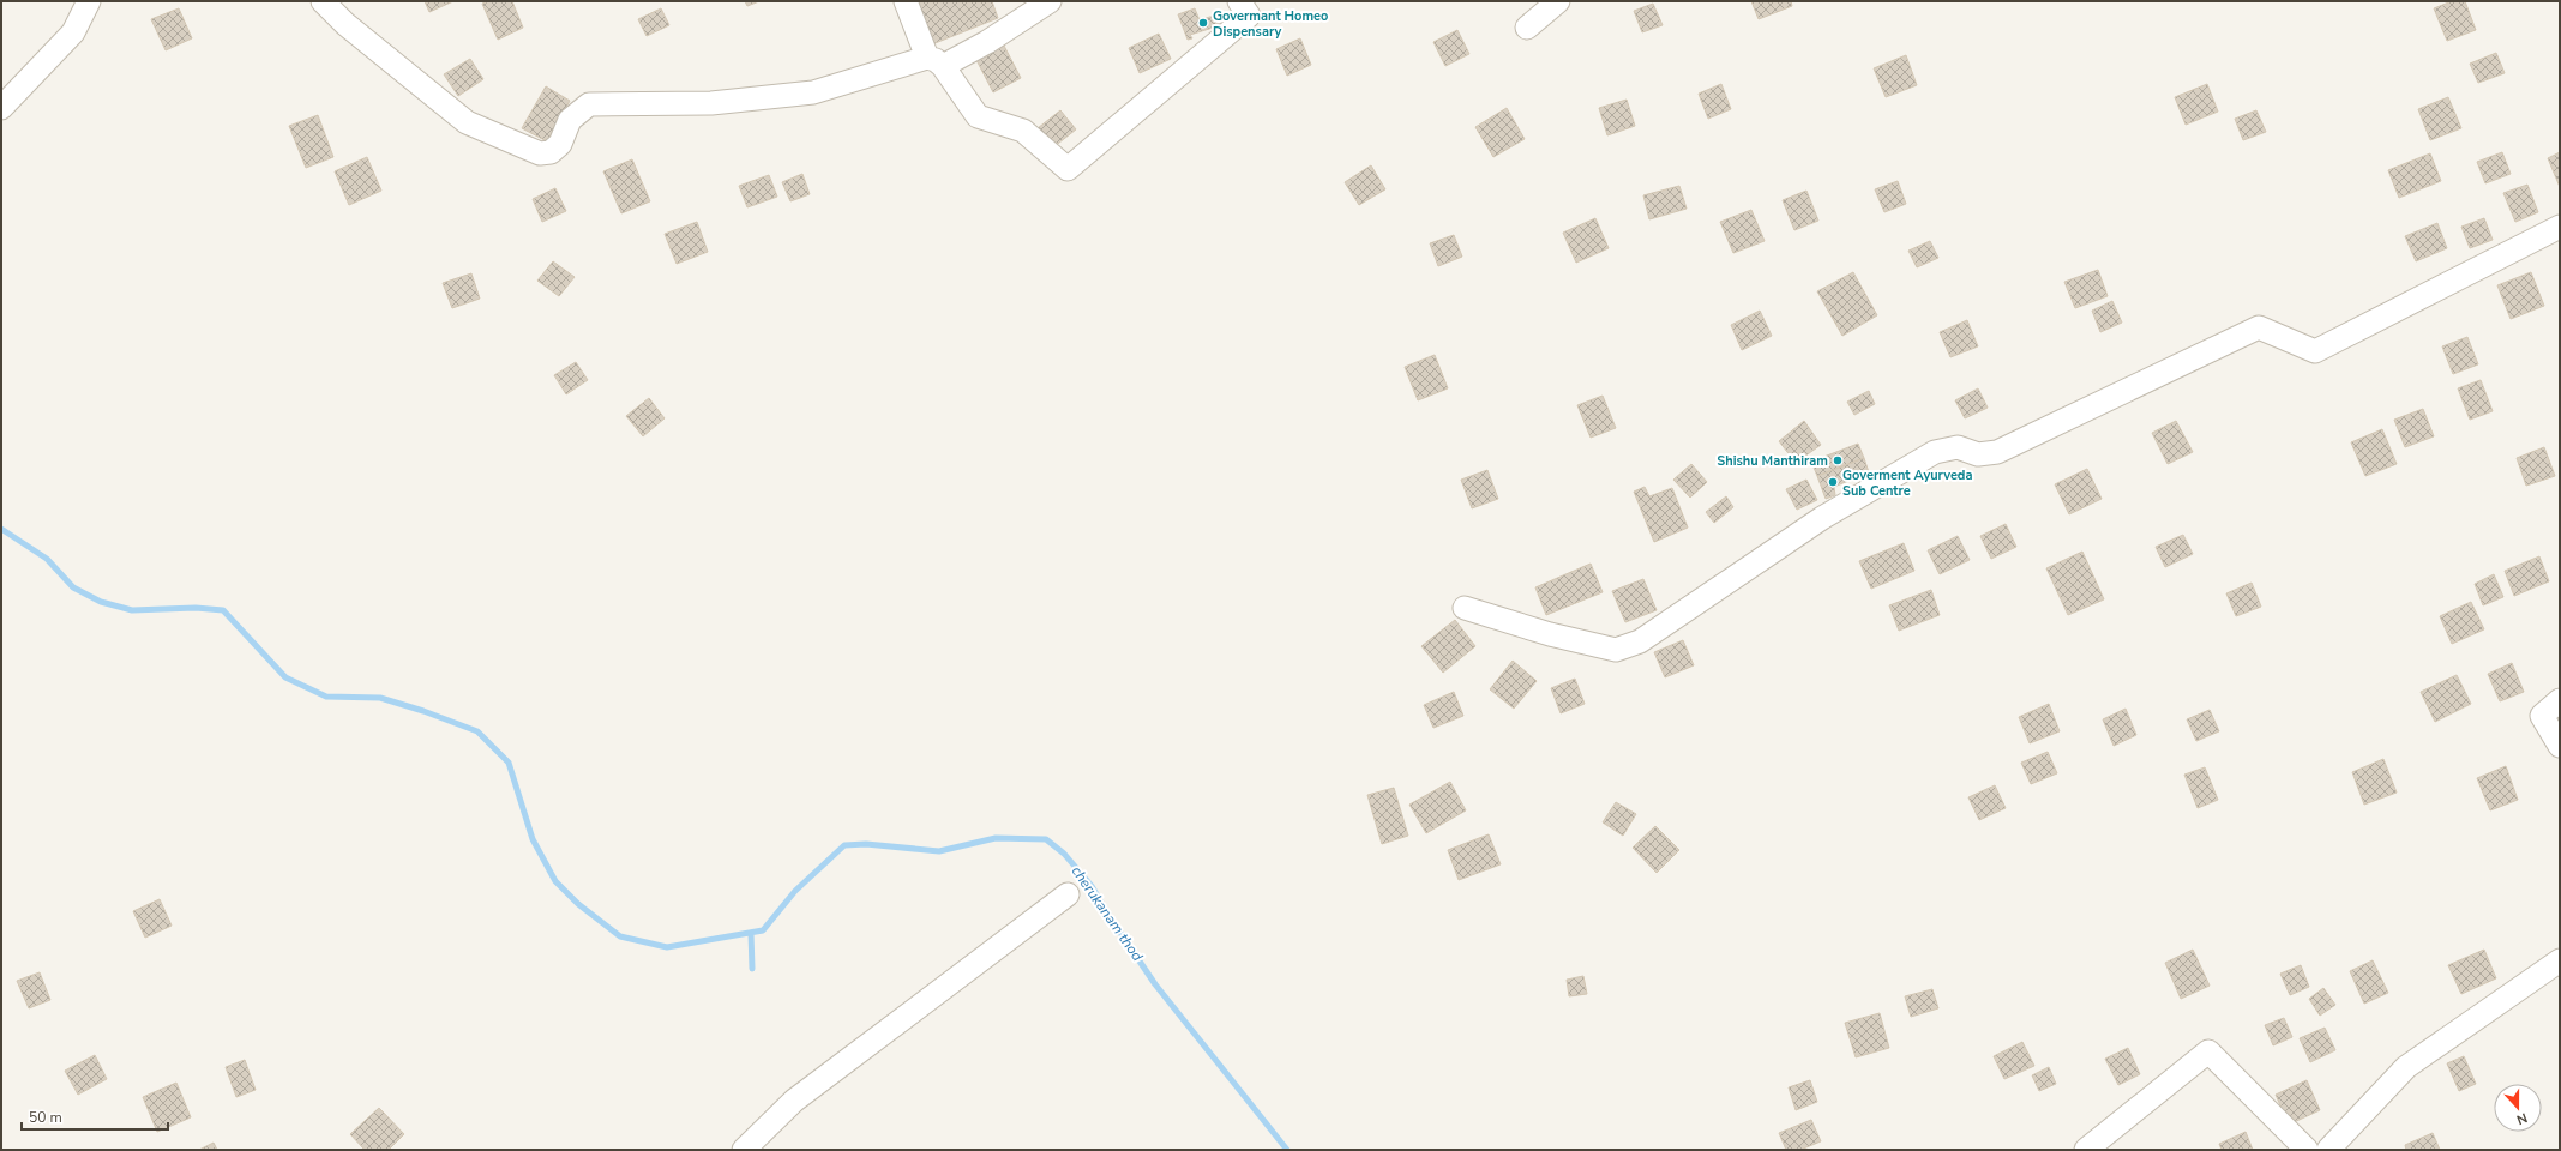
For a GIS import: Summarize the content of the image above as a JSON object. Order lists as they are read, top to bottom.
{
  "water": ["cherukanam thod"],
  "places": ["Govermant Homeo Dispensary", "Shishu Manthiram", "Goverment Ayurveda Sub Centre"],
  "scale_bar": "50 m",
  "north": "bottom"
}
